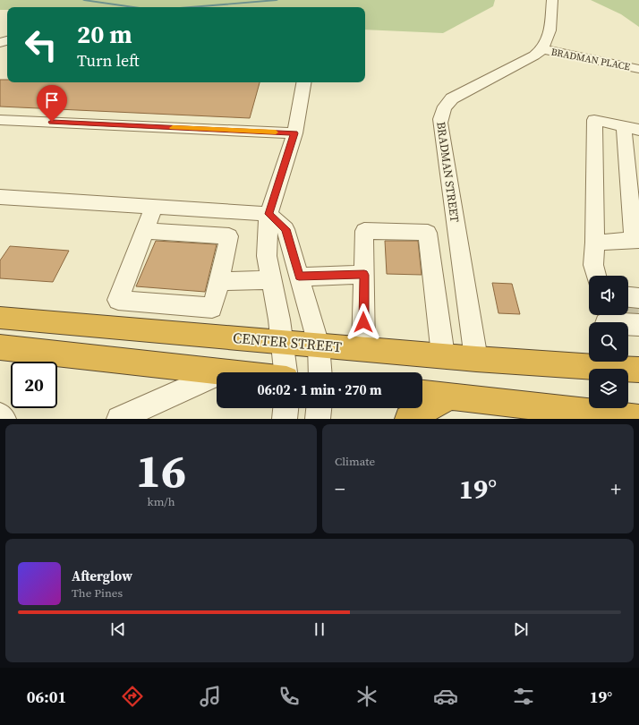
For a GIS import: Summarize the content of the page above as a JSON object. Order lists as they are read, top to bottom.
{
  "streets": {
    "highway": ["CENTER STREET"],
    "street": ["BRADMAN PLACE", "BRADMAN STREET"]
  },
  "crossings": [
    ["BRADMAN PLACE", "BRADMAN STREET"],
    ["BRADMAN STREET", "CENTER STREET"]
  ],
  "page": {
    "turn": ["20 m", "Turn left"],
    "limit": "20",
    "trip": "06:02 · 1 min · 270 m",
    "tile": [
      ["16", "km/h"],
      "Climate"
    ],
    "heat": ["−", "19°", "+"],
    "song": ["Afterglow", "The Pines"],
    "tabs": ["06:01", "19°"]
  }
}
